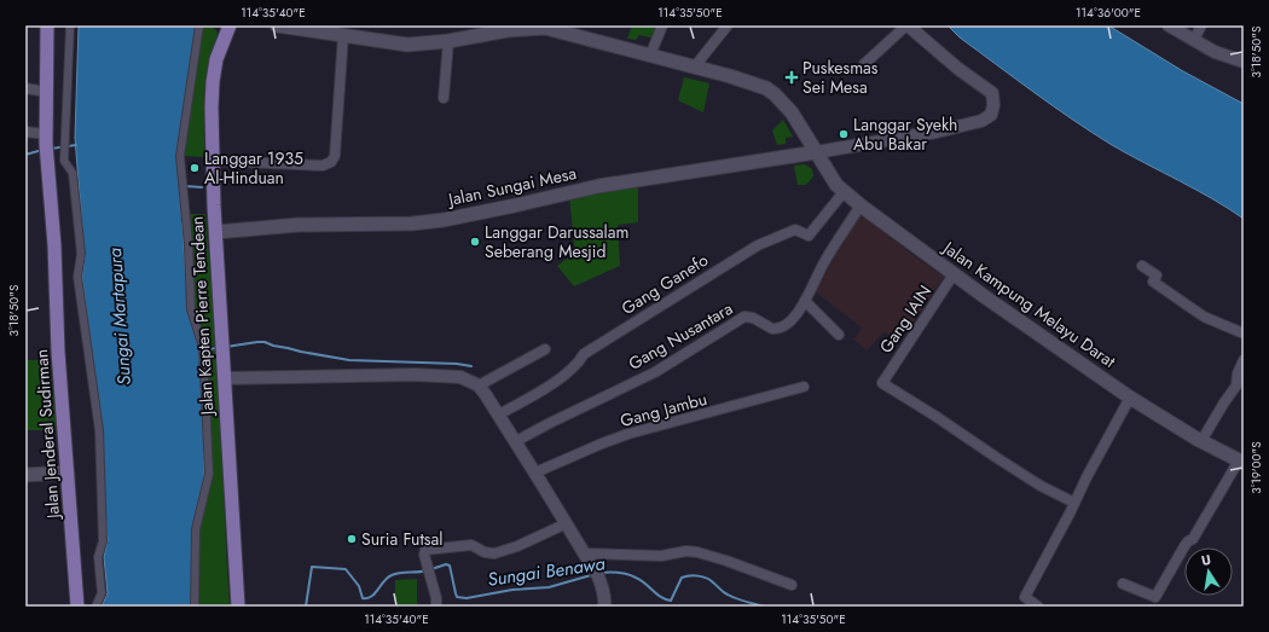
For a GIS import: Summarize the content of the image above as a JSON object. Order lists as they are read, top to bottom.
{
  "streets": {
    "main road": [
      "Jalan Sungai Mesa",
      "Jalan Kampung Melayu Darat",
      "Jalan Kapten Pierre Tendean",
      "Jalan Jenderal Sudirman"
    ],
    "street": [
      "Gang Ganefo",
      "Gang IAIN",
      "Gang Nusantara",
      "Gang Jambu"
    ]
  },
  "crossings": [
    ["Jalan Sungai Mesa", "Jalan Kampung Melayu Darat"],
    ["Jalan Sungai Mesa", "Jalan Kapten Pierre Tendean"],
    ["Gang Ganefo", "Jalan Kampung Melayu Darat"],
    ["Jalan Kampung Melayu Darat", "Gang IAIN"],
    ["Jalan Kampung Melayu Darat", "Gang Nusantara"]
  ],
  "water": ["Sungai Martapura", "Sungai Benawa"],
  "places": {
    "health": ["Puskesmas Sei Mesa"],
    "other": [
      "Langgar Syekh Abu Bakar",
      "Langgar 1935 Al-Hinduan",
      "Langgar Darussalam Seberang Mesjid",
      "Suria Futsal"
    ]
  },
  "north": "top",
  "coordinates": [
    "114°35'40\"E",
    "114°35'50\"E",
    "114°36'00\"E",
    "3°18'50\"S",
    "3°19'00\"S"
  ]
}
